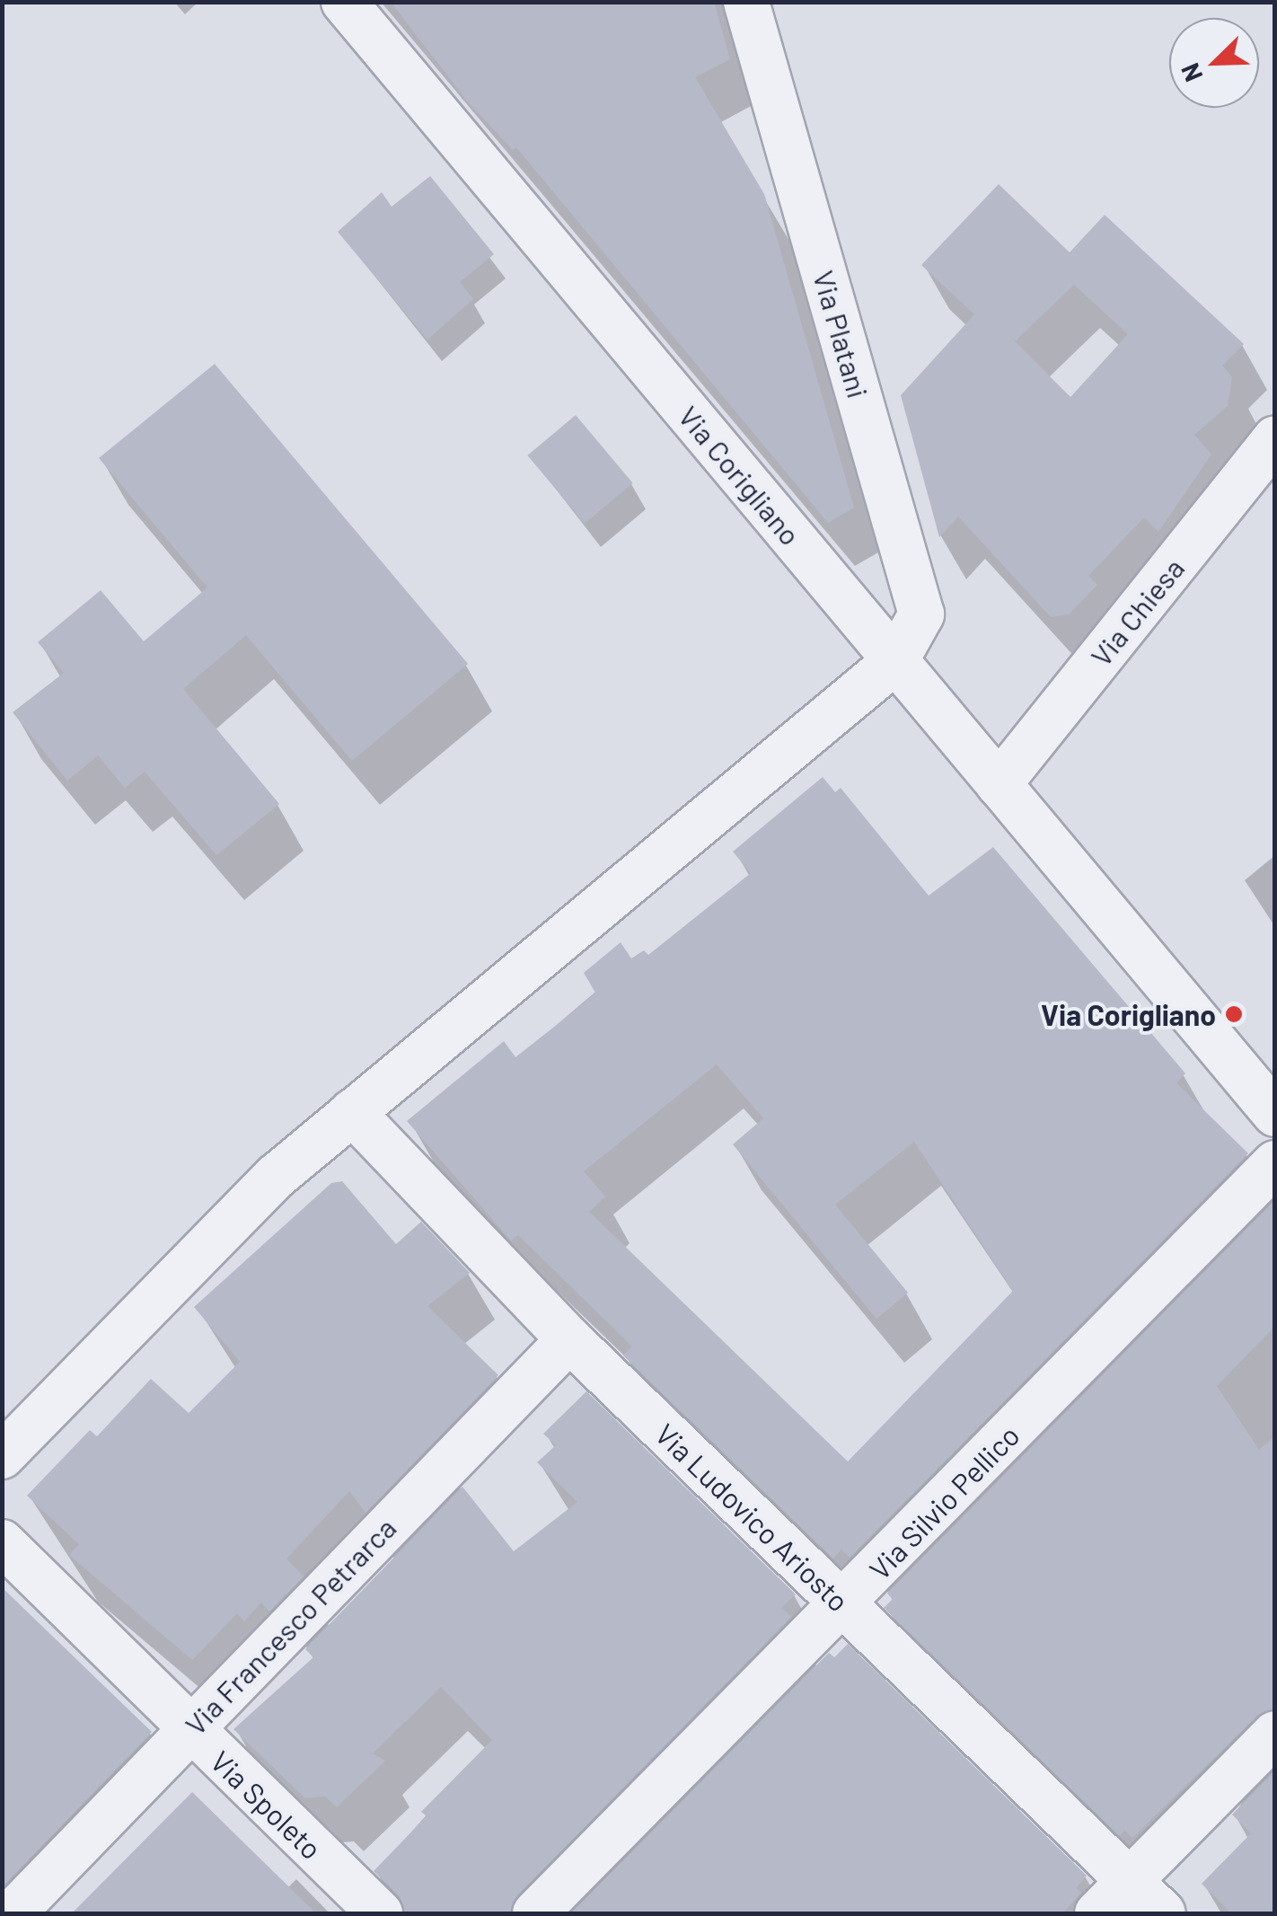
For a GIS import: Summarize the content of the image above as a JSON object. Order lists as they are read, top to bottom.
{
  "streets": {
    "street": [
      "Via Platani",
      "Via Corigliano",
      "Via Chiesa",
      "Via Silvio Pellico",
      "Via Ludovico Ariosto",
      "Via Francesco Petrarca",
      "Via Spoleto"
    ]
  },
  "crossings": [
    ["Via Platani", "Via Corigliano"],
    ["Via Corigliano", "Via Chiesa"],
    ["Via Silvio Pellico", "Via Ludovico Ariosto"],
    ["Via Ludovico Ariosto", "Via Francesco Petrarca"],
    ["Via Francesco Petrarca", "Via Spoleto"]
  ],
  "places": ["Via Corigliano"],
  "north": "bottom left"
}
